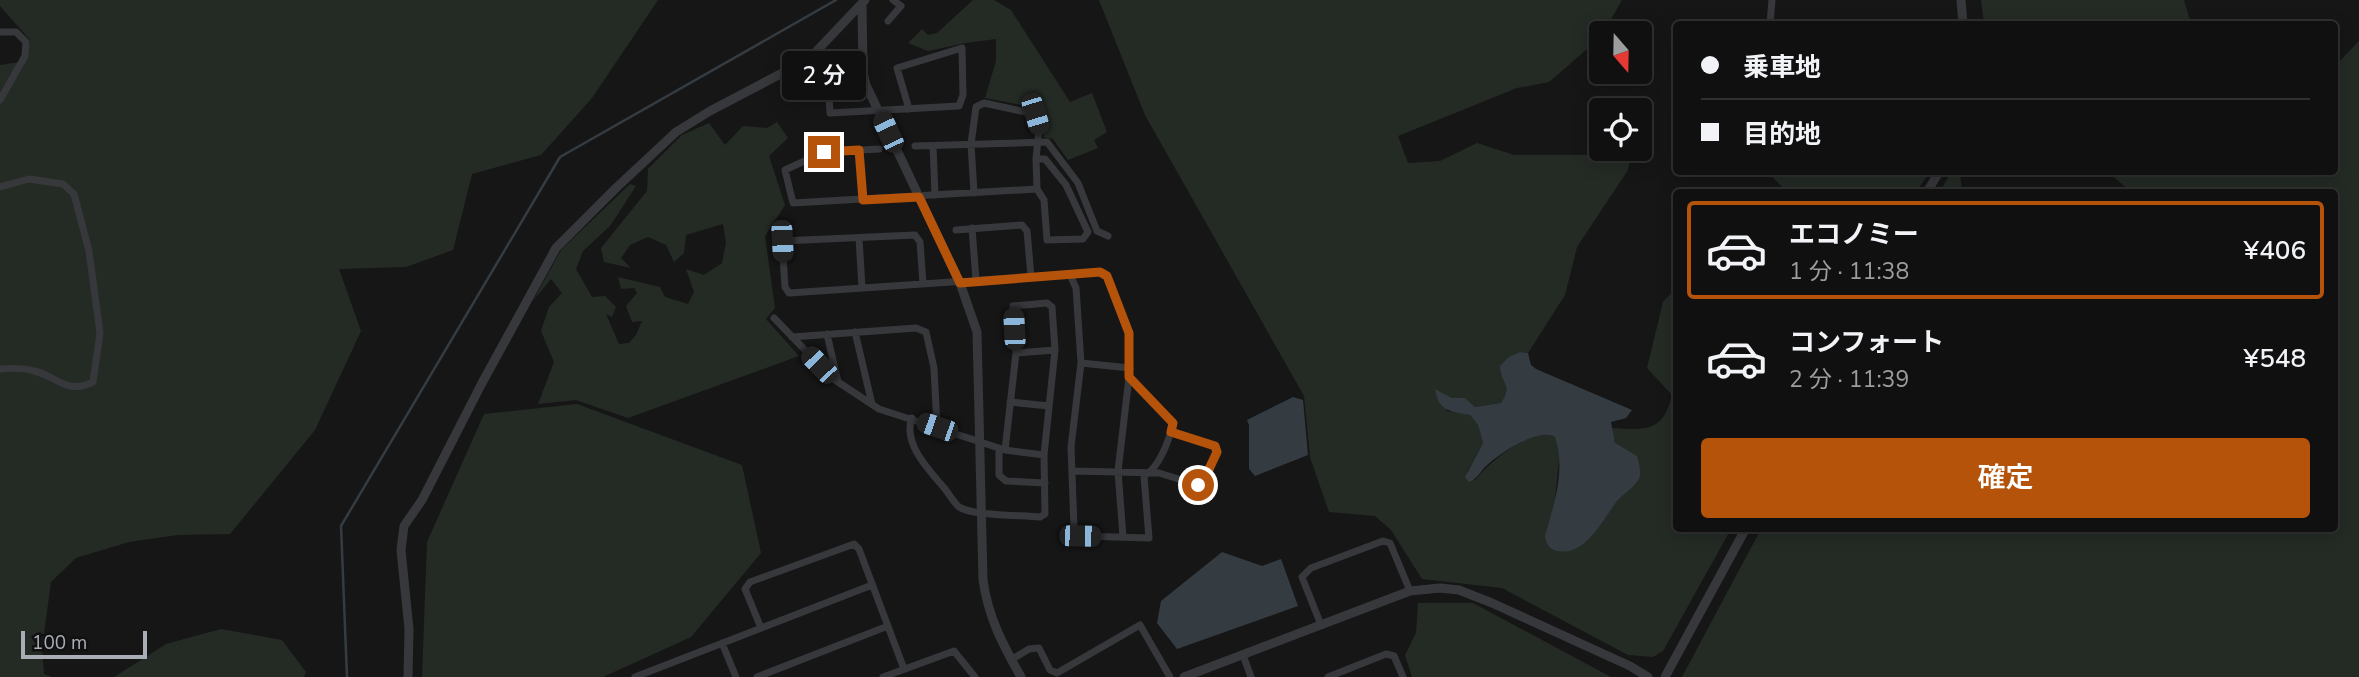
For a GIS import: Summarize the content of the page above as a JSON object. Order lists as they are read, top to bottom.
{
  "scale_bar": "100 m",
  "north": "bottom",
  "page": {
    "banner": ["乗車地", "目的地"],
    "bubble": "2 分",
    "list": [
      {
        "name": "エコノミー",
        "note": "1 分 · 11:38",
        "value": "¥406"
      },
      {
        "name": "コンフォート",
        "note": "2 分 · 11:39",
        "value": "¥548"
      }
    ],
    "buttons": "確定",
    "scale": "100 m"
  }
}
